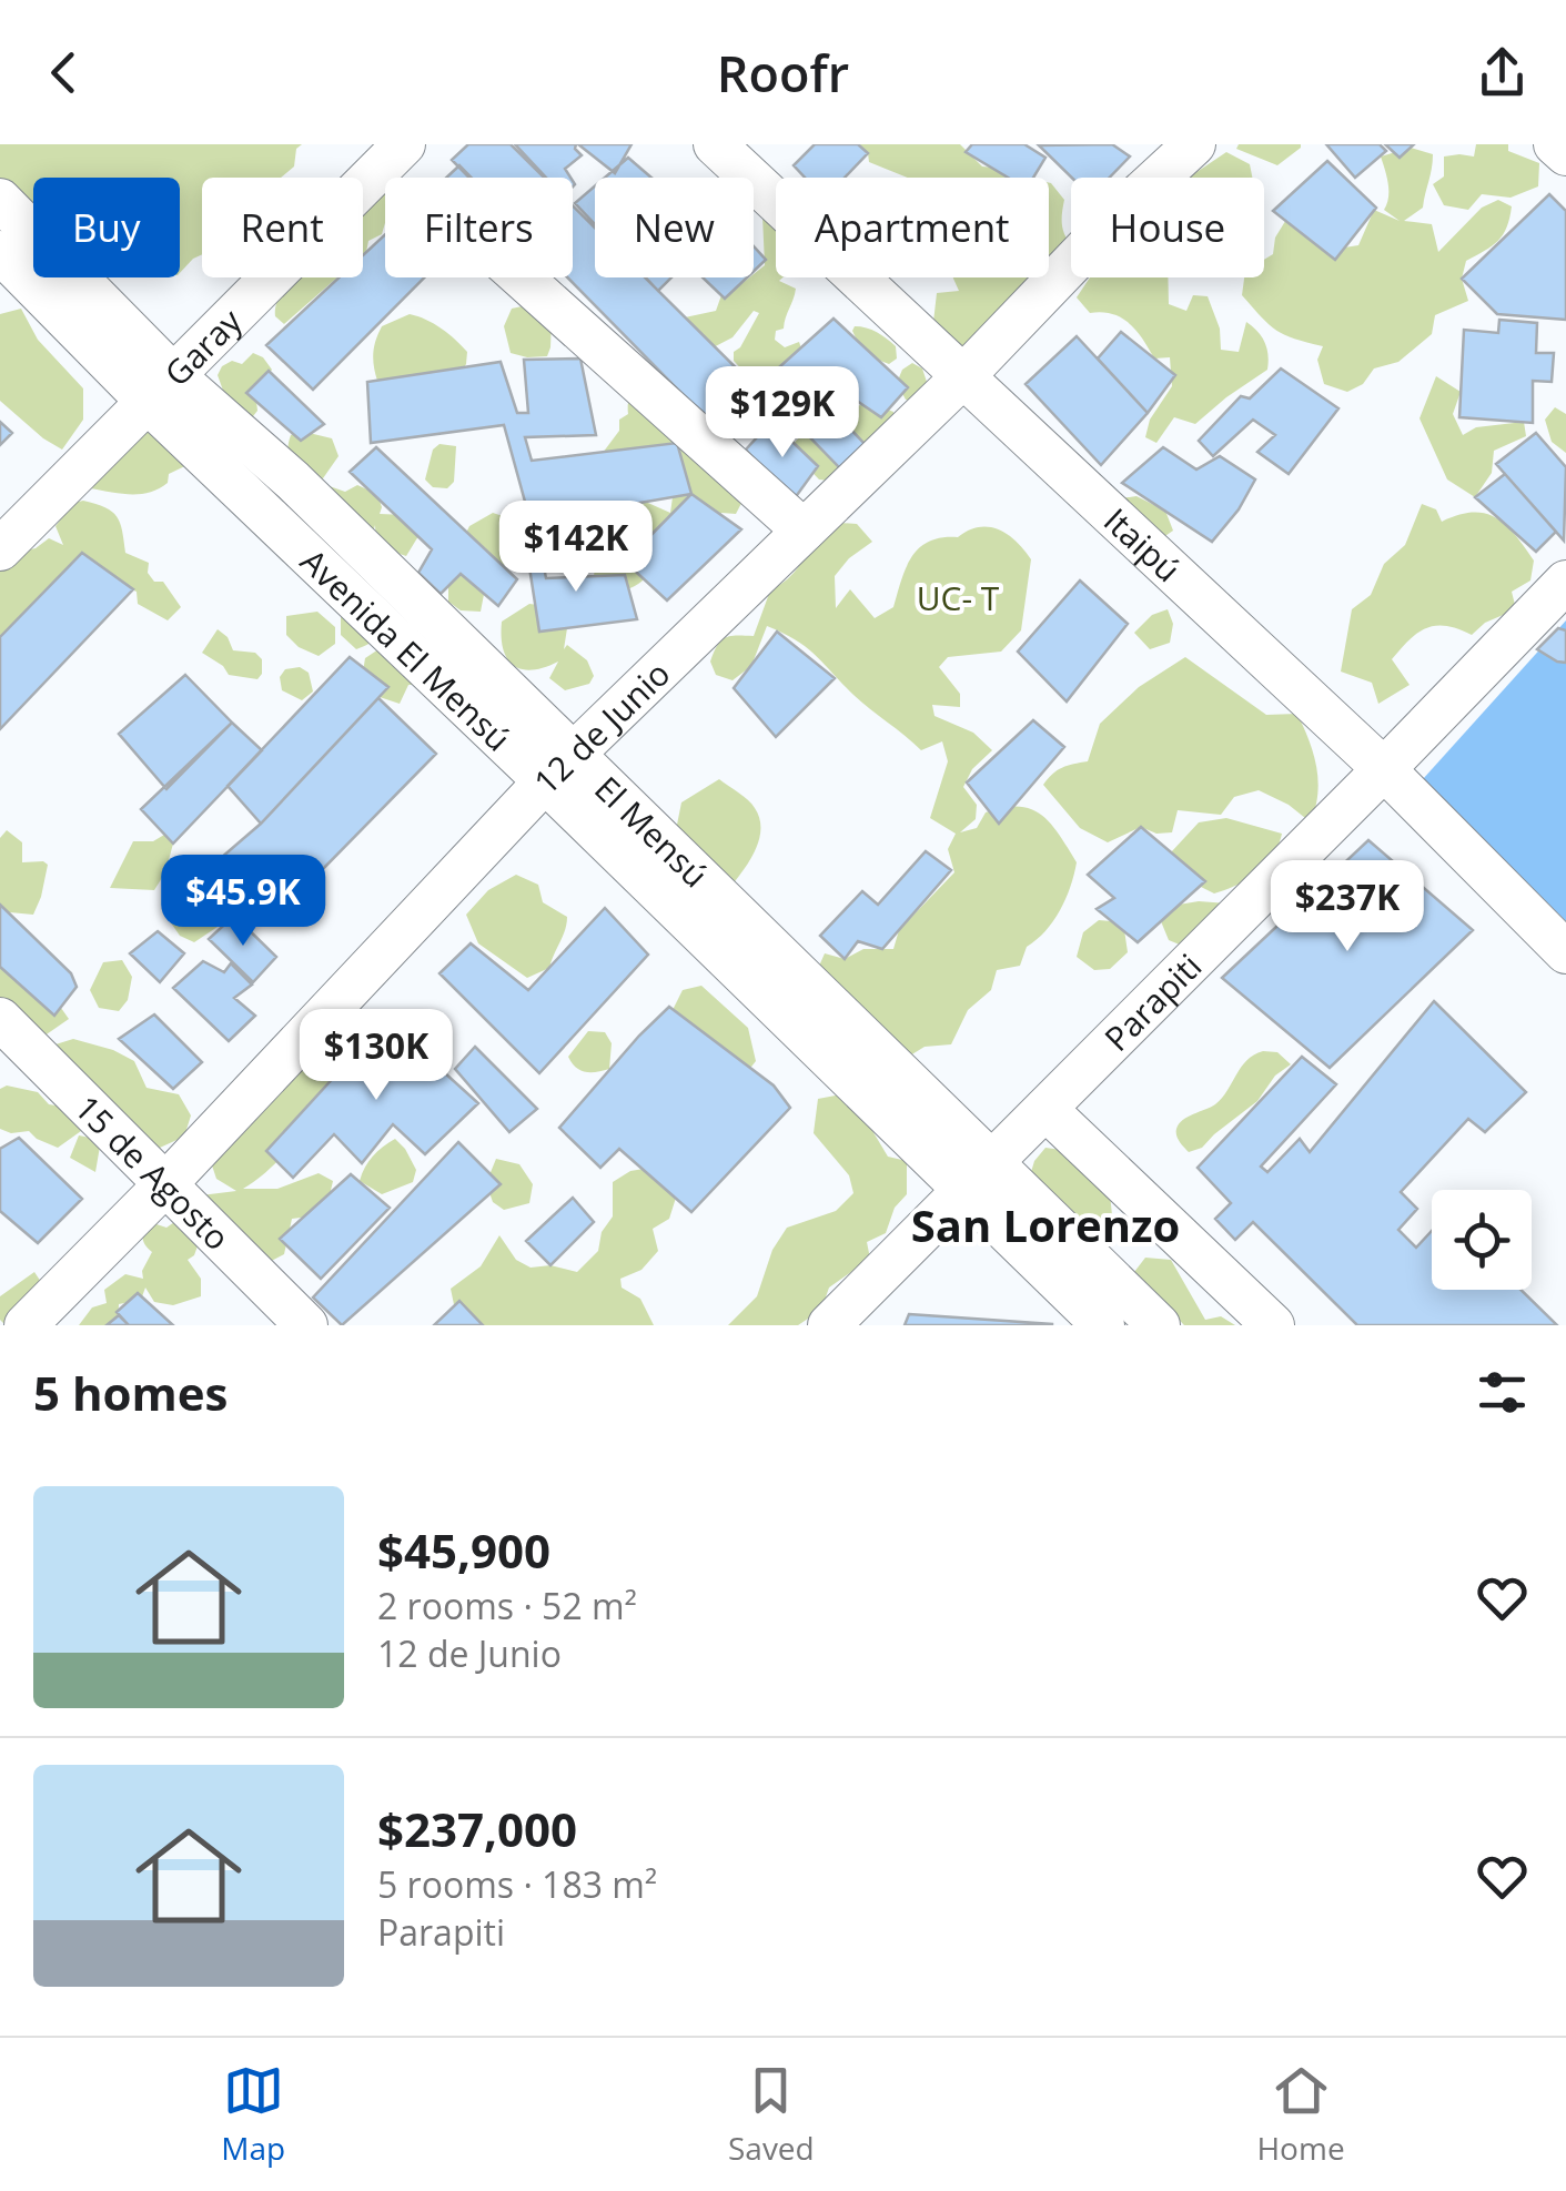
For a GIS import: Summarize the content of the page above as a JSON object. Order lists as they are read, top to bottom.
{
  "streets": {
    "street": [
      "Garay",
      "Itaipú",
      "12 de Junio",
      "El Mensú",
      "Parapiti",
      "15 de Agosto"
    ]
  },
  "crossings": [
    ["Garay", "El Mensú"],
    ["Itaipú", "12 de Junio"],
    ["Itaipú", "Parapiti"],
    ["12 de Junio", "El Mensú"],
    ["12 de Junio", "15 de Agosto"],
    ["El Mensú", "Parapiti"]
  ],
  "districts": ["San Lorenzo"],
  "parks": ["UC- T"],
  "page": {
    "header": "Roofr",
    "chip": [
      "Buy",
      "Rent",
      "Filters",
      "New",
      "Apartment",
      "House"
    ],
    "price": [
      "$129K",
      "$142K",
      "$45.9K",
      "$237K",
      "$130K"
    ],
    "heading": "5 homes",
    "list": [
      {
        "name": "$45,900",
        "note": "2 rooms · 52 m² · 12 de Junio"
      },
      {
        "name": "$237,000",
        "note": "5 rooms · 183 m² · Parapiti"
      }
    ],
    "tabs": ["Map", "Saved", "Home"]
  }
}
